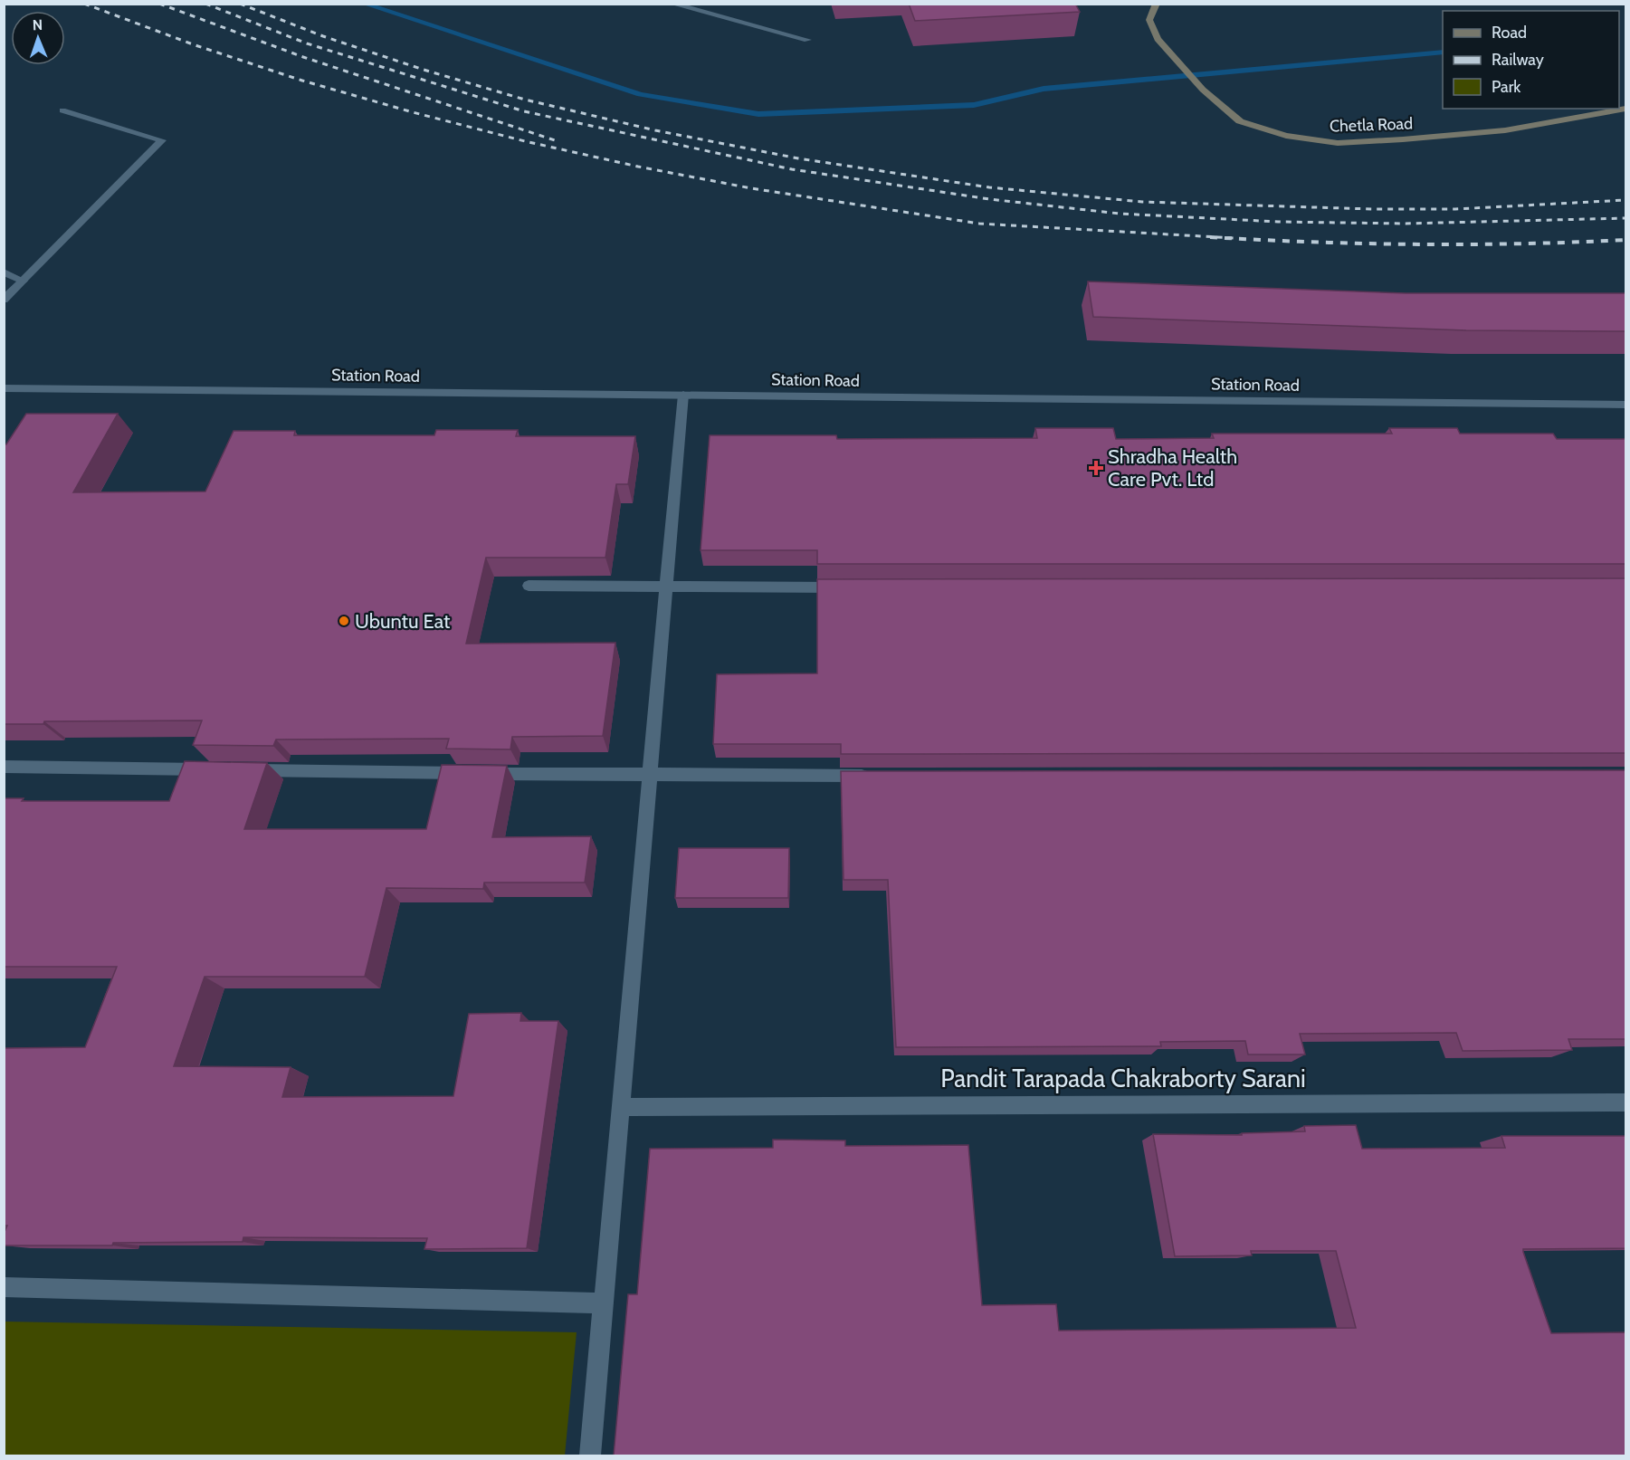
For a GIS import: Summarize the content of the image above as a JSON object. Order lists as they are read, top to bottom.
{
  "streets": {
    "main road": ["Chetla Road"],
    "street": ["Station Road", "Pandit Tarapada Chakraborty Sarani"]
  },
  "places": {
    "health": ["Shradha Health Care Pvt. Ltd"],
    "other": ["Ubuntu Eat"]
  },
  "legend": ["Road", "Railway", "Park"],
  "north": "top"
}
